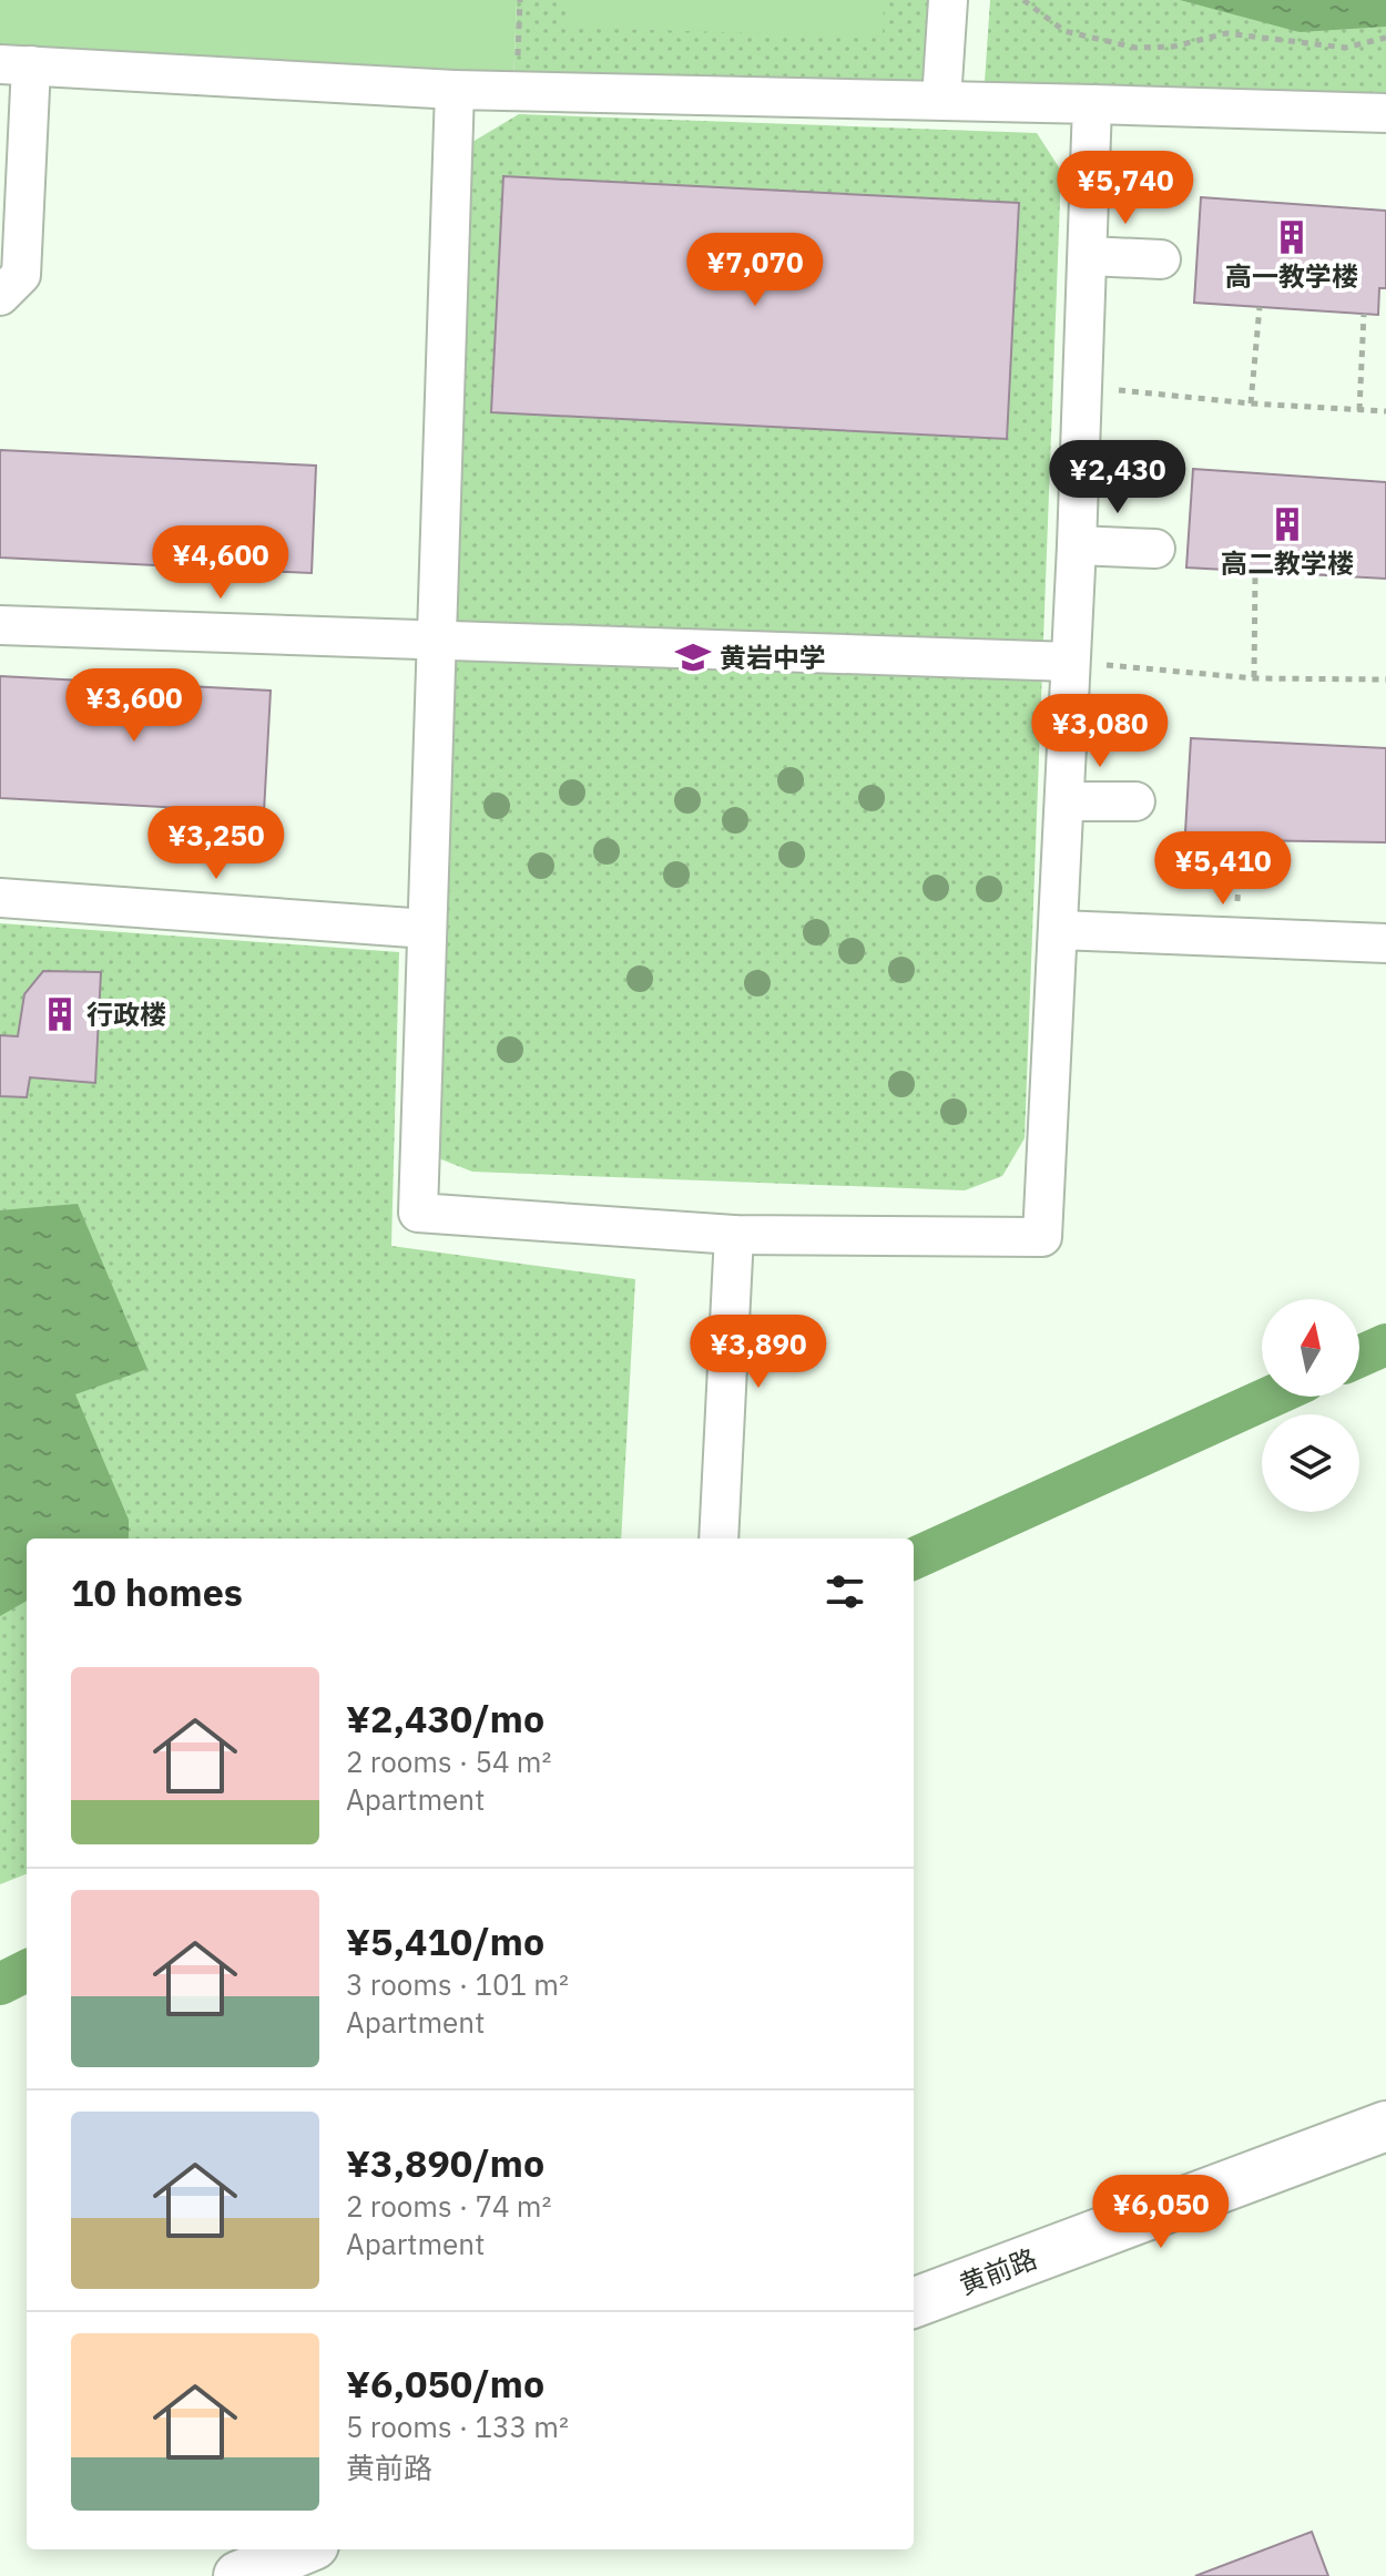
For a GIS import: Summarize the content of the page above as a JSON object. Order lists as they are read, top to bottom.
{
  "streets": {
    "main road": ["黄前路"]
  },
  "places": {
    "building": ["高一教学楼", "高二教学楼", "行政楼"],
    "school or university": ["黄岩中学"]
  },
  "north": "top",
  "page": {
    "price": [
      "¥5,740",
      "¥7,070",
      "¥2,430",
      "¥4,600",
      "¥3,600",
      "¥3,080",
      "¥3,250",
      "¥5,410",
      "¥3,890",
      "¥6,050"
    ],
    "heading": "10 homes",
    "list": [
      {
        "name": "¥2,430/mo",
        "note": "2 rooms · 54 m² · Apartment"
      },
      {
        "name": "¥5,410/mo",
        "note": "3 rooms · 101 m² · Apartment"
      },
      {
        "name": "¥3,890/mo",
        "note": "2 rooms · 74 m² · Apartment"
      },
      {
        "name": "¥6,050/mo",
        "note": "5 rooms · 133 m² · 黄前路"
      }
    ]
  }
}
